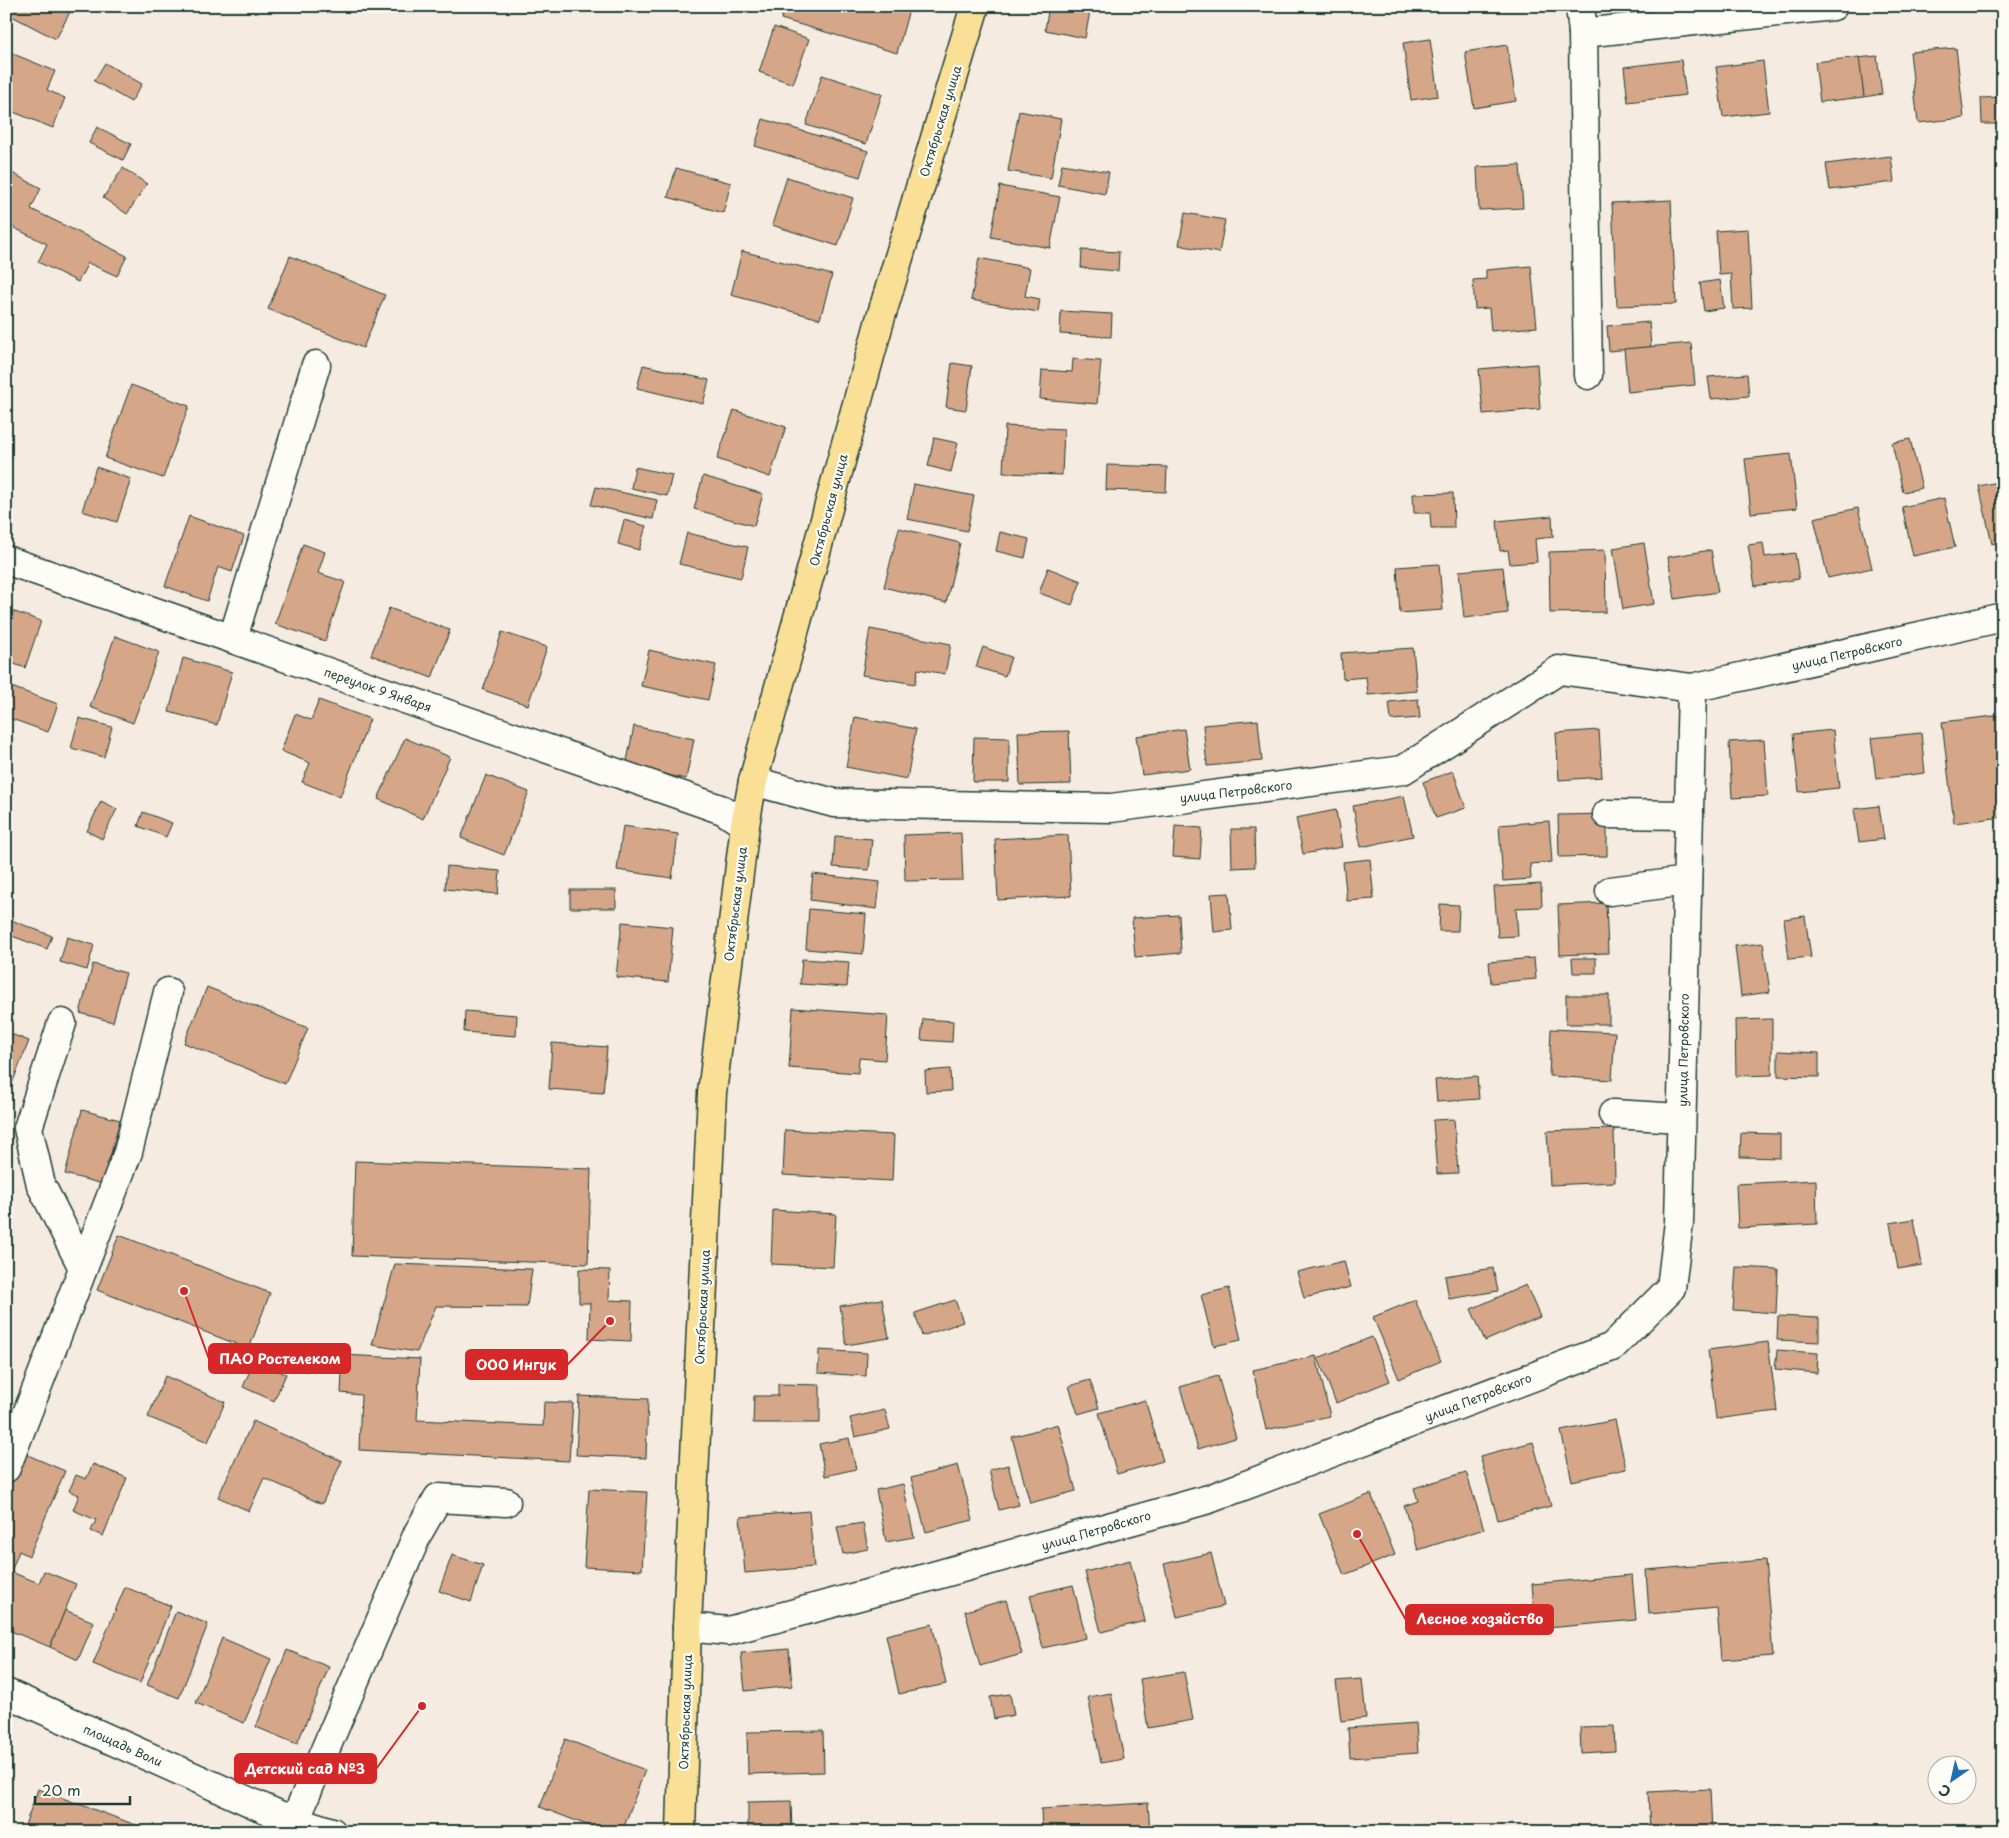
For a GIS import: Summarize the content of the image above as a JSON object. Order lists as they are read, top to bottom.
{
  "streets": {
    "main road": ["Октябрьская улица"],
    "street": ["улица Петровского", "переулок 9 Января", "площадь Воли"]
  },
  "crossings": [
    ["Октябрьская улица", "улица Петровского"],
    ["Октябрьская улица", "переулок 9 Января"]
  ],
  "places": [
    "ПАО Ростелеком",
    "ООО Ингук",
    "Лесное хозяйство",
    "Детский сад №3"
  ],
  "scale_bar": "20 m",
  "north": "bottom left"
}
